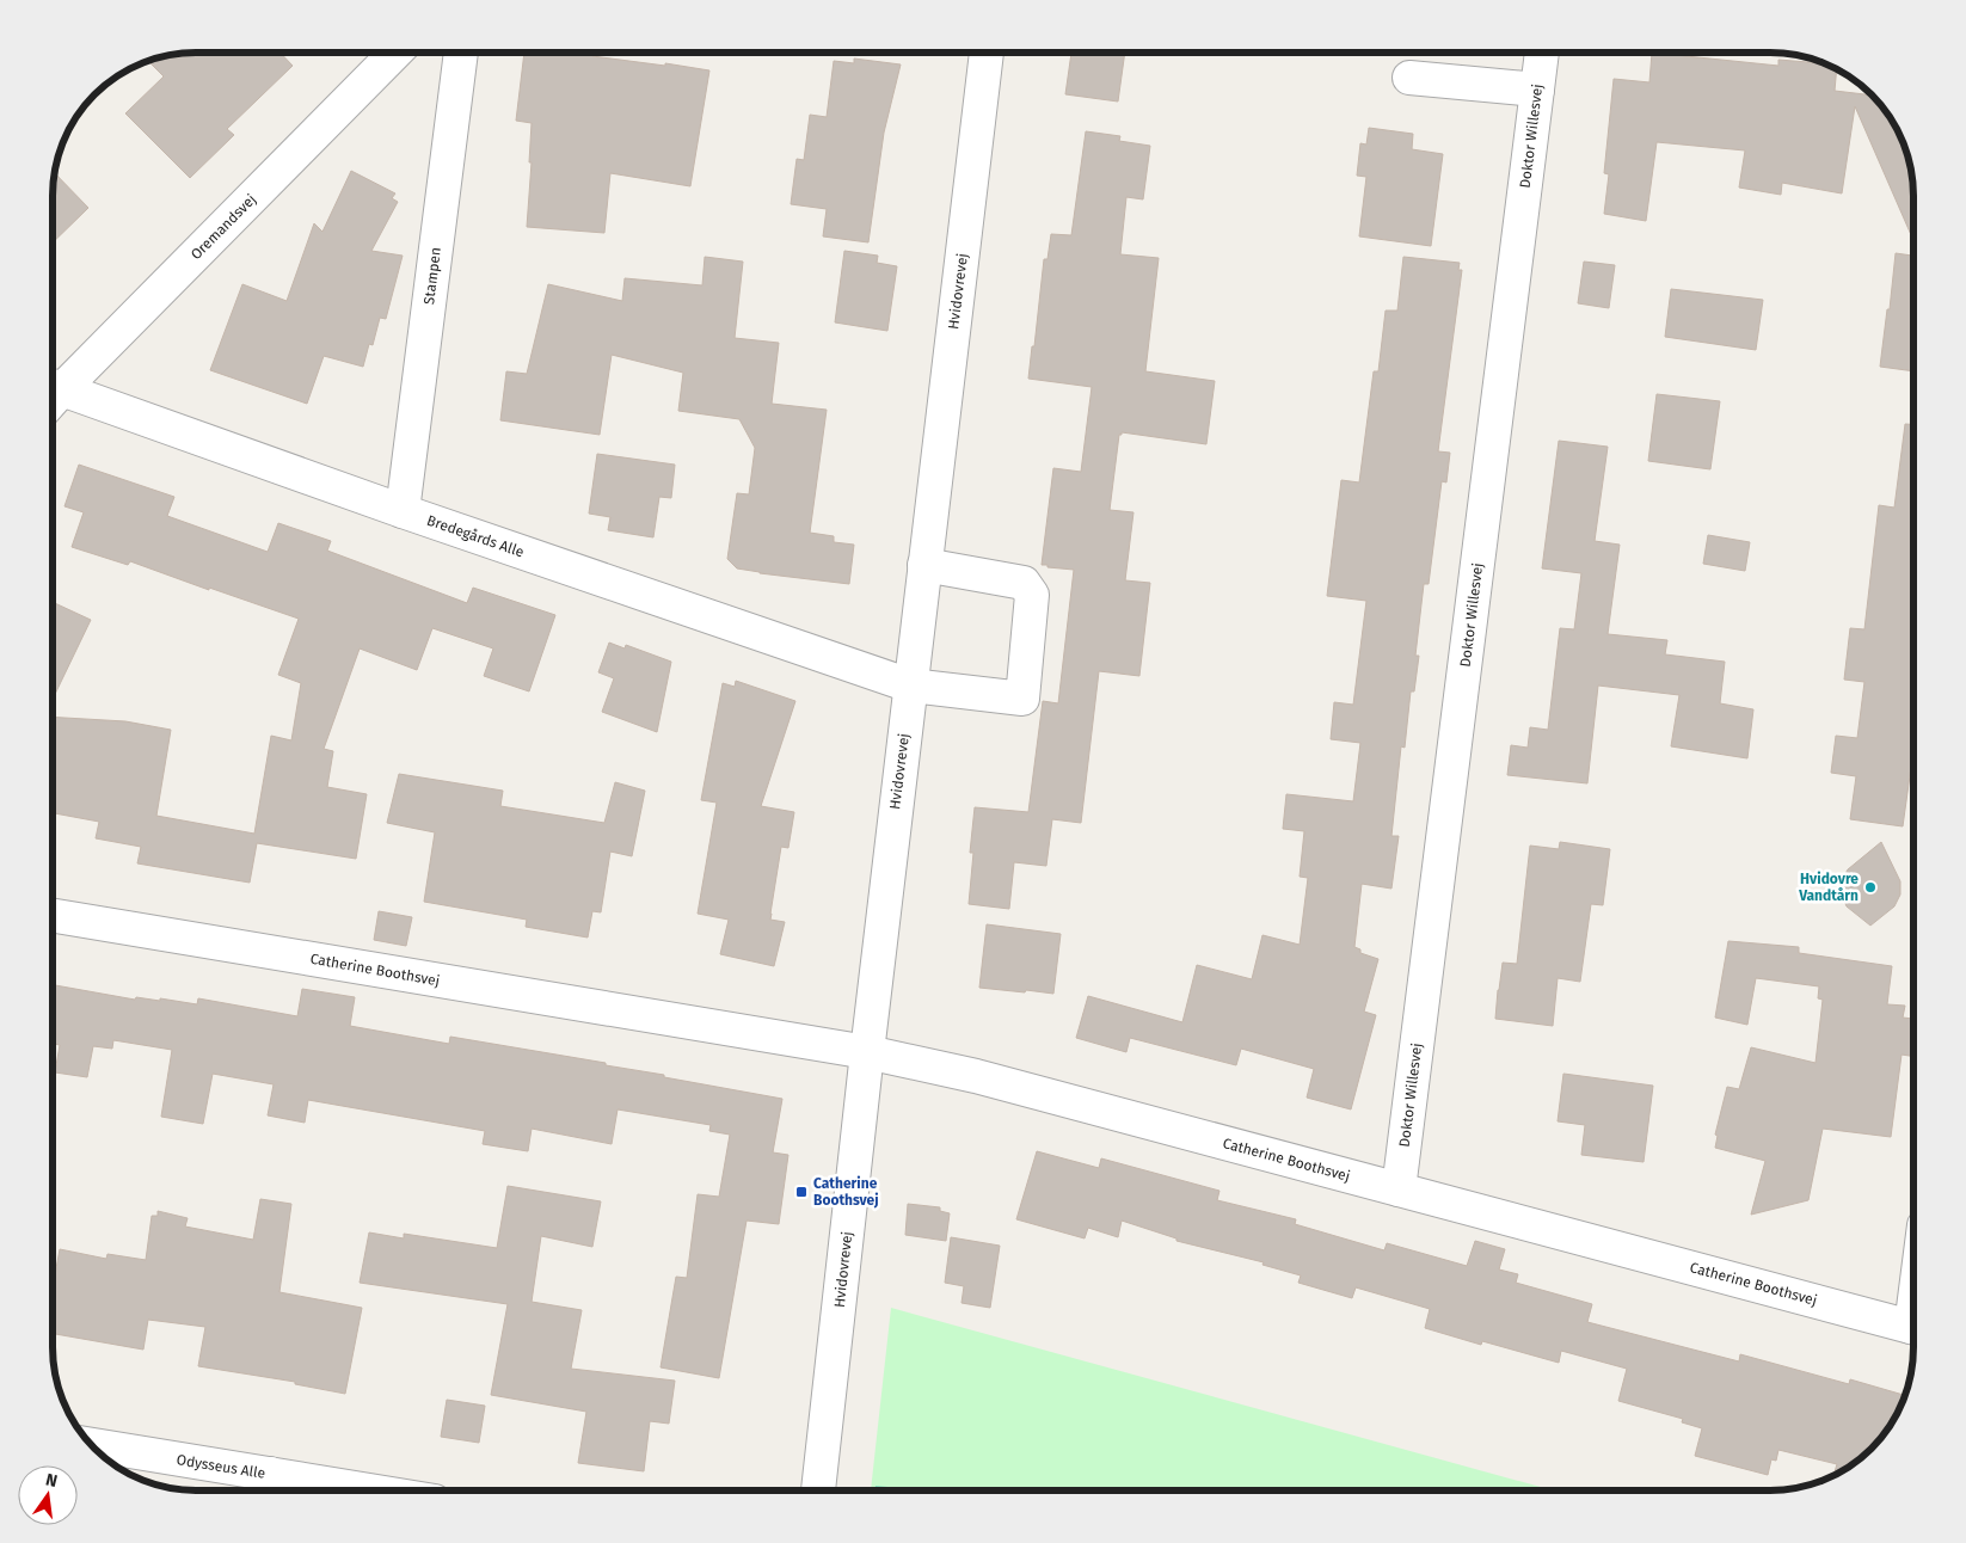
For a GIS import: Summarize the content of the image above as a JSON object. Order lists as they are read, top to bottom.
{
  "streets": {
    "street": [
      "Doktor Willesvej",
      "Oremandsvej",
      "Stampen",
      "Hvidovrevej",
      "Bredegårds Alle",
      "Catherine Boothsvej",
      "Odysseus Alle"
    ]
  },
  "crossings": [
    ["Doktor Willesvej", "Catherine Boothsvej"],
    ["Stampen", "Bredegårds Alle"],
    ["Hvidovrevej", "Bredegårds Alle"],
    ["Hvidovrevej", "Catherine Boothsvej"]
  ],
  "places": {
    "other": ["Hvidovre Vandtårn"],
    "transit": ["Catherine Boothsvej"]
  },
  "north": "top"
}
